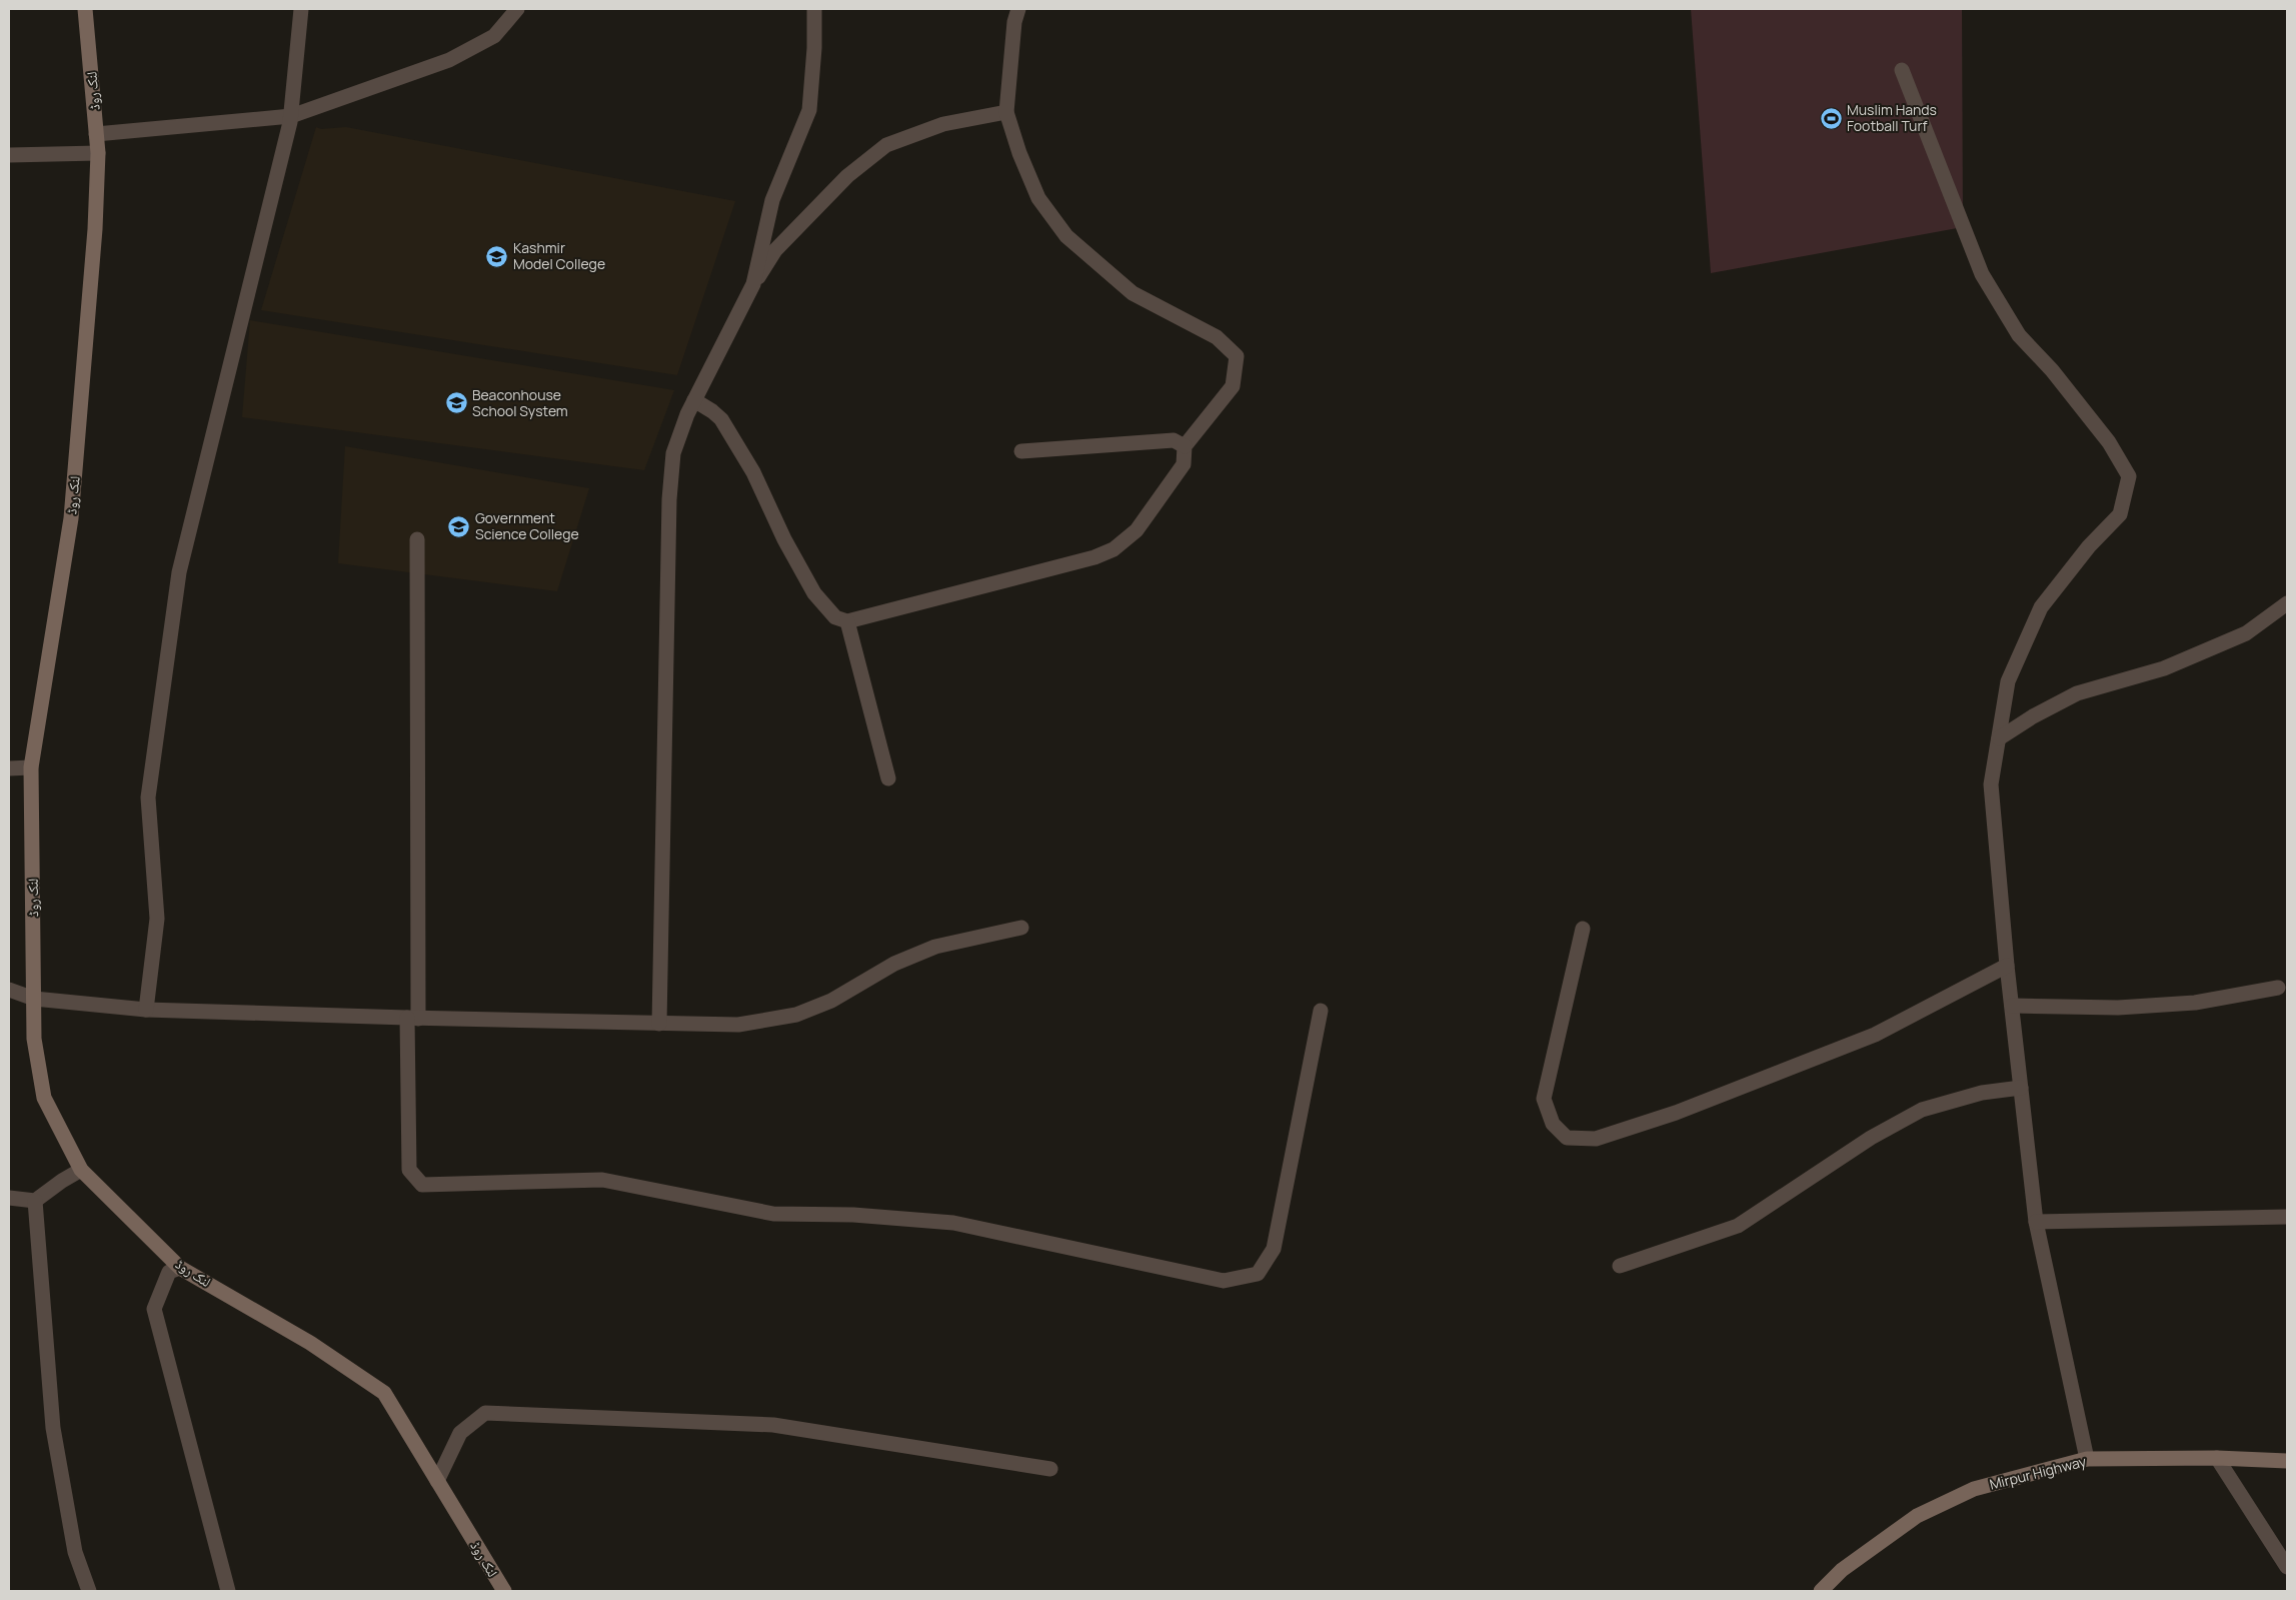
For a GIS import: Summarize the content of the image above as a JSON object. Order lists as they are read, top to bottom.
{
  "streets": {
    "main road": ["لنک روڈ", "Mirpur Highway"]
  },
  "places": {
    "sports": ["Muslim Hands Football Turf"],
    "school or university": ["Kashmir Model College", "Beaconhouse School System", "Government Science College"]
  }
}
